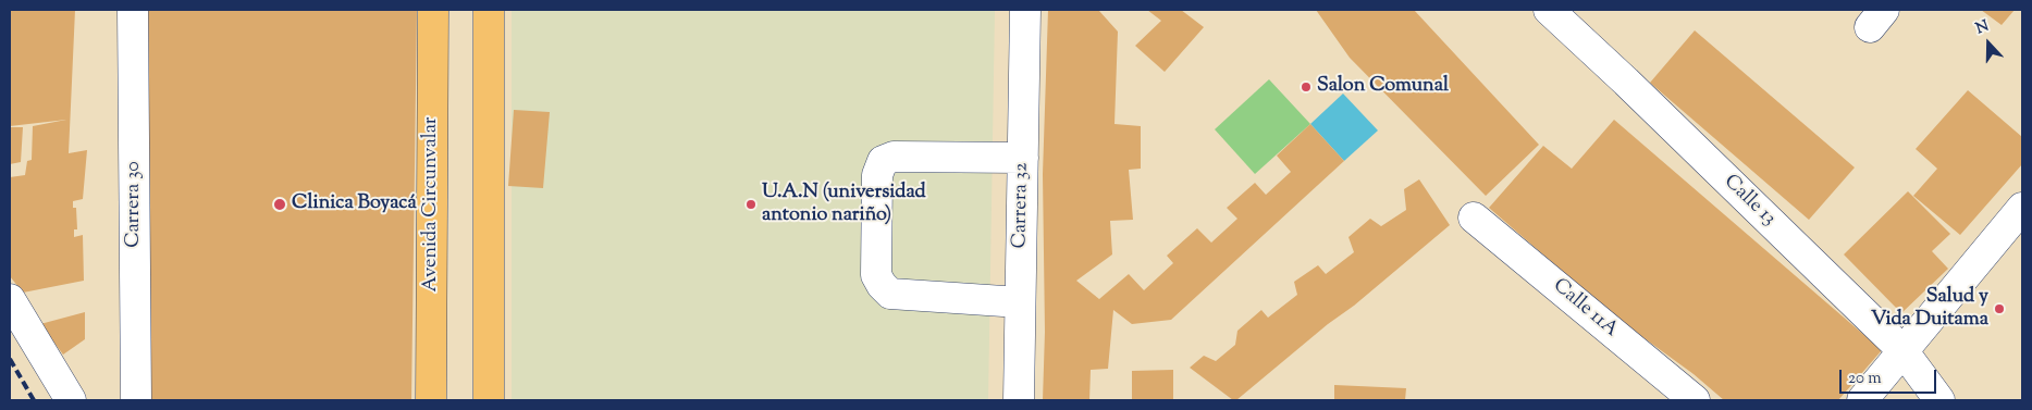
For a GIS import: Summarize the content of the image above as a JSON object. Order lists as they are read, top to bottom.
{
  "streets": {
    "highway": ["Avenida Circunvalar"],
    "street": [
      "Calle 13",
      "Carrera 30",
      "Carrera 32",
      "Calle 11A"
    ]
  },
  "places": [
    "Salon Comunal",
    "Clinica Boyacá",
    "U.A.N (universidad antonio nariño)",
    "Salud y Vida Duitama"
  ],
  "scale_bar": "20 m",
  "north": "top"
}
